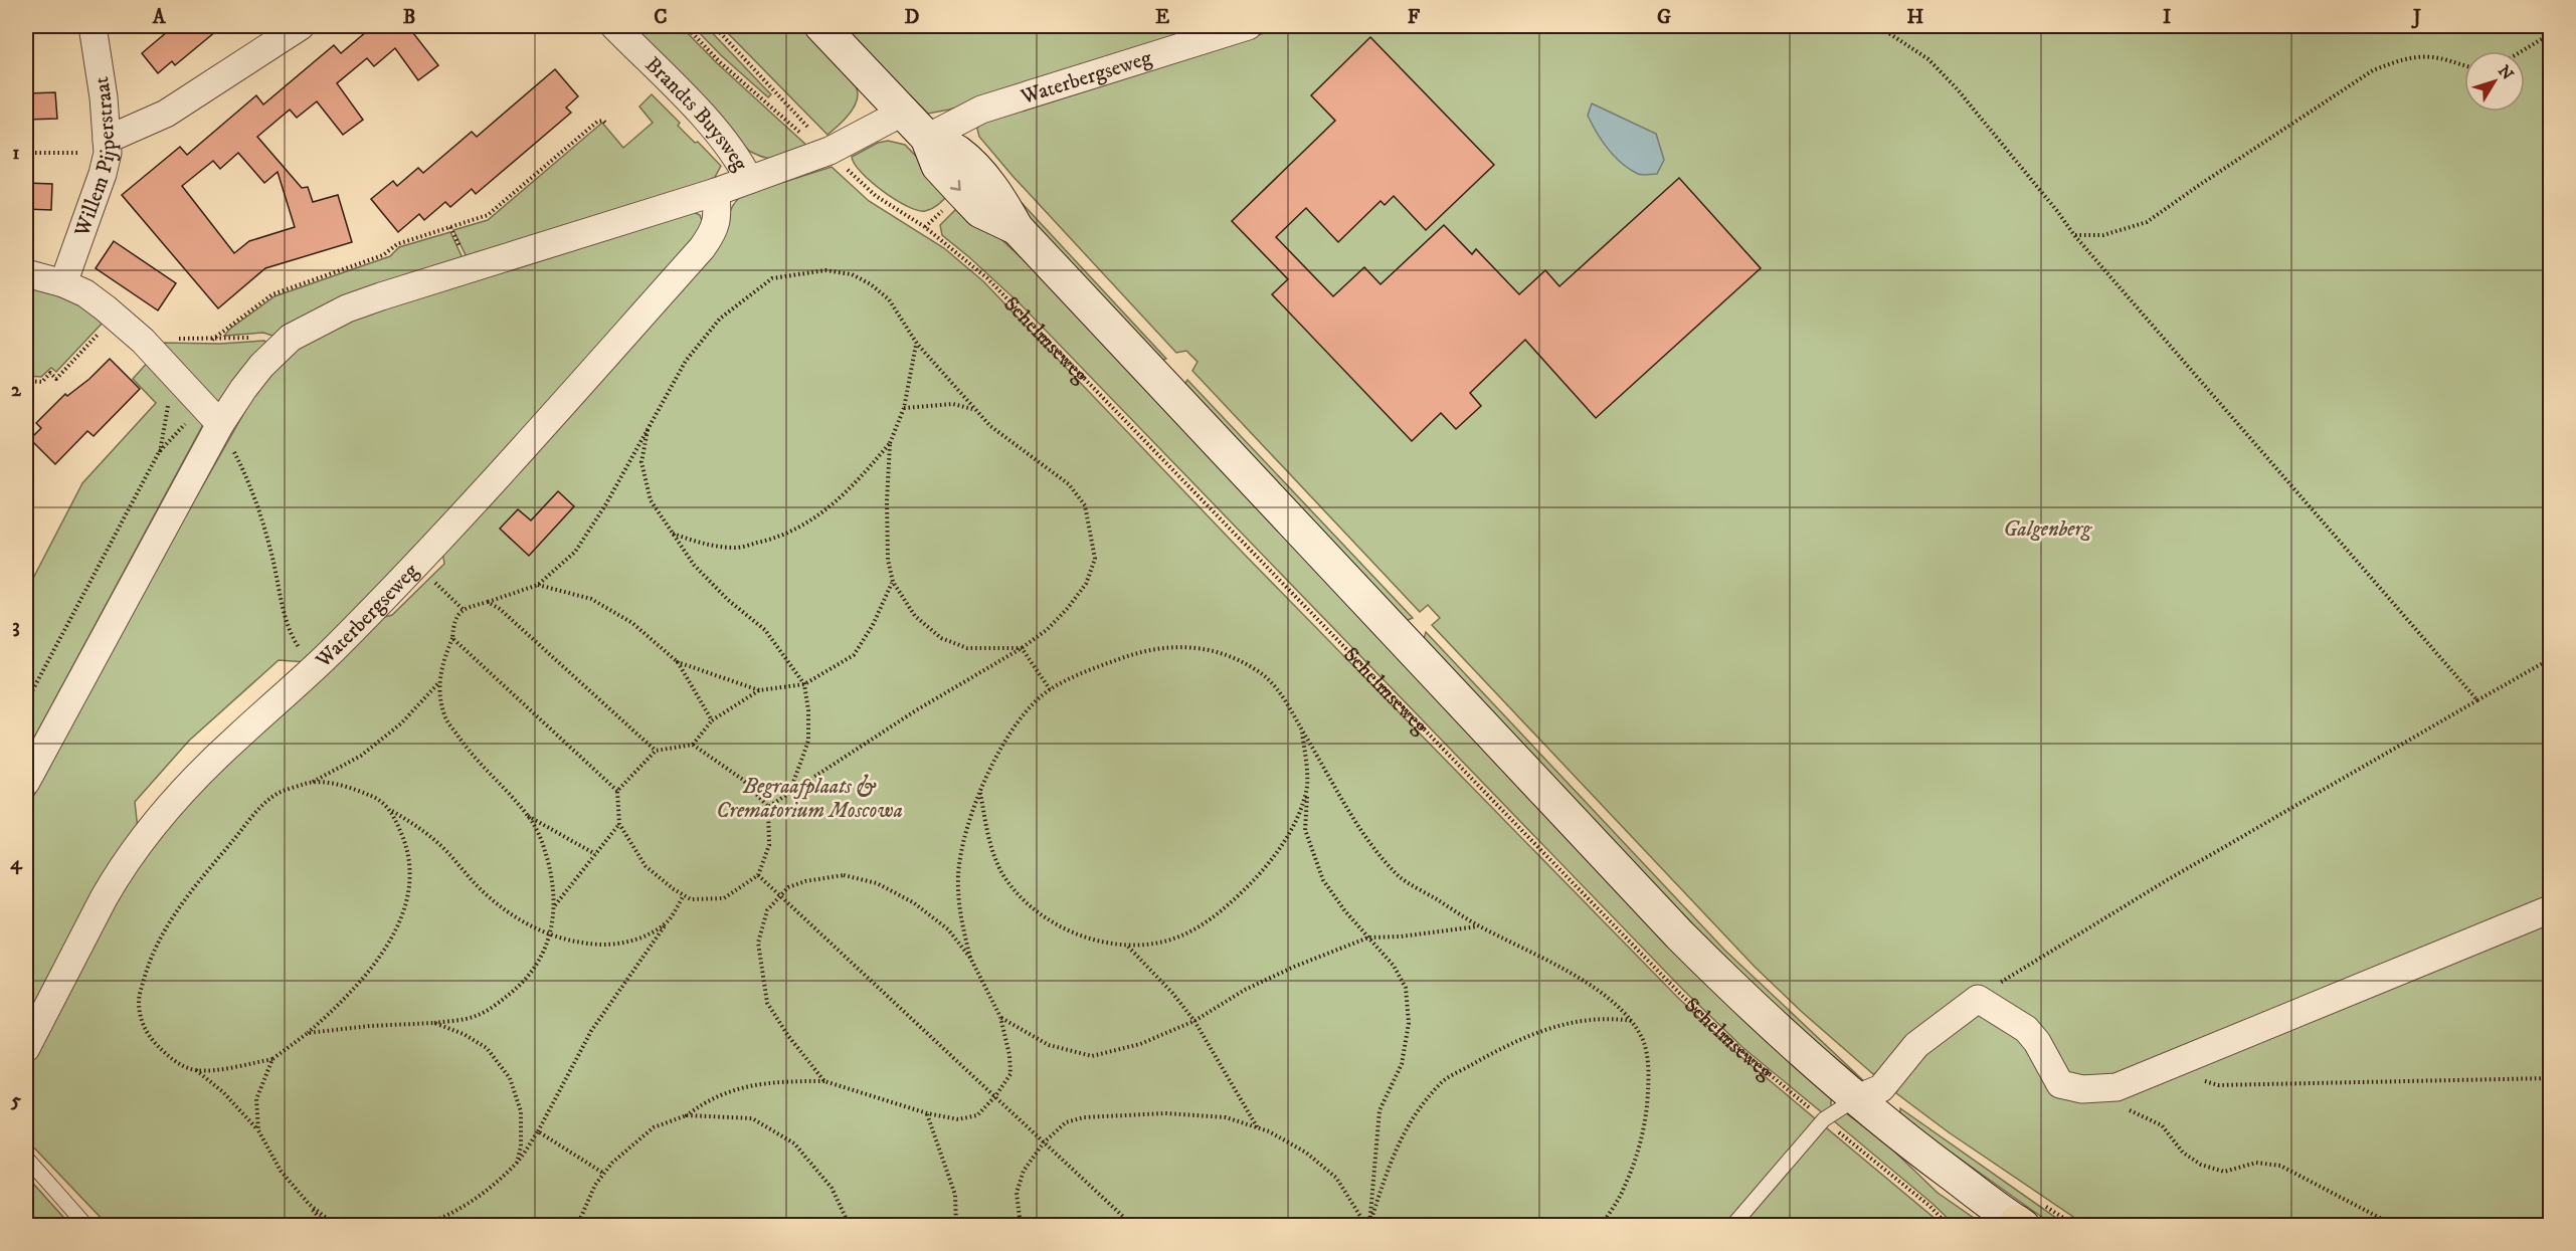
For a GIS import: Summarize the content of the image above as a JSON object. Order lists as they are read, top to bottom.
{
  "streets": {
    "main road": ["Schelmseweg"],
    "street": ["Waterbergseweg", "Brandts Buysweg", "Willem Pijperstraat"]
  },
  "crossings": [
    ["Waterbergseweg", "Schelmseweg"]
  ],
  "parks": ["Galgenberg", "Begraafplaats & Crematorium Moscowa"],
  "north": "top right",
  "grid": {
    "columns": [
      "A",
      "B",
      "C",
      "D",
      "E",
      "F",
      "G",
      "H",
      "I",
      "J"
    ],
    "rows": [
      "1",
      "2",
      "3",
      "4",
      "5"
    ]
  }
}
